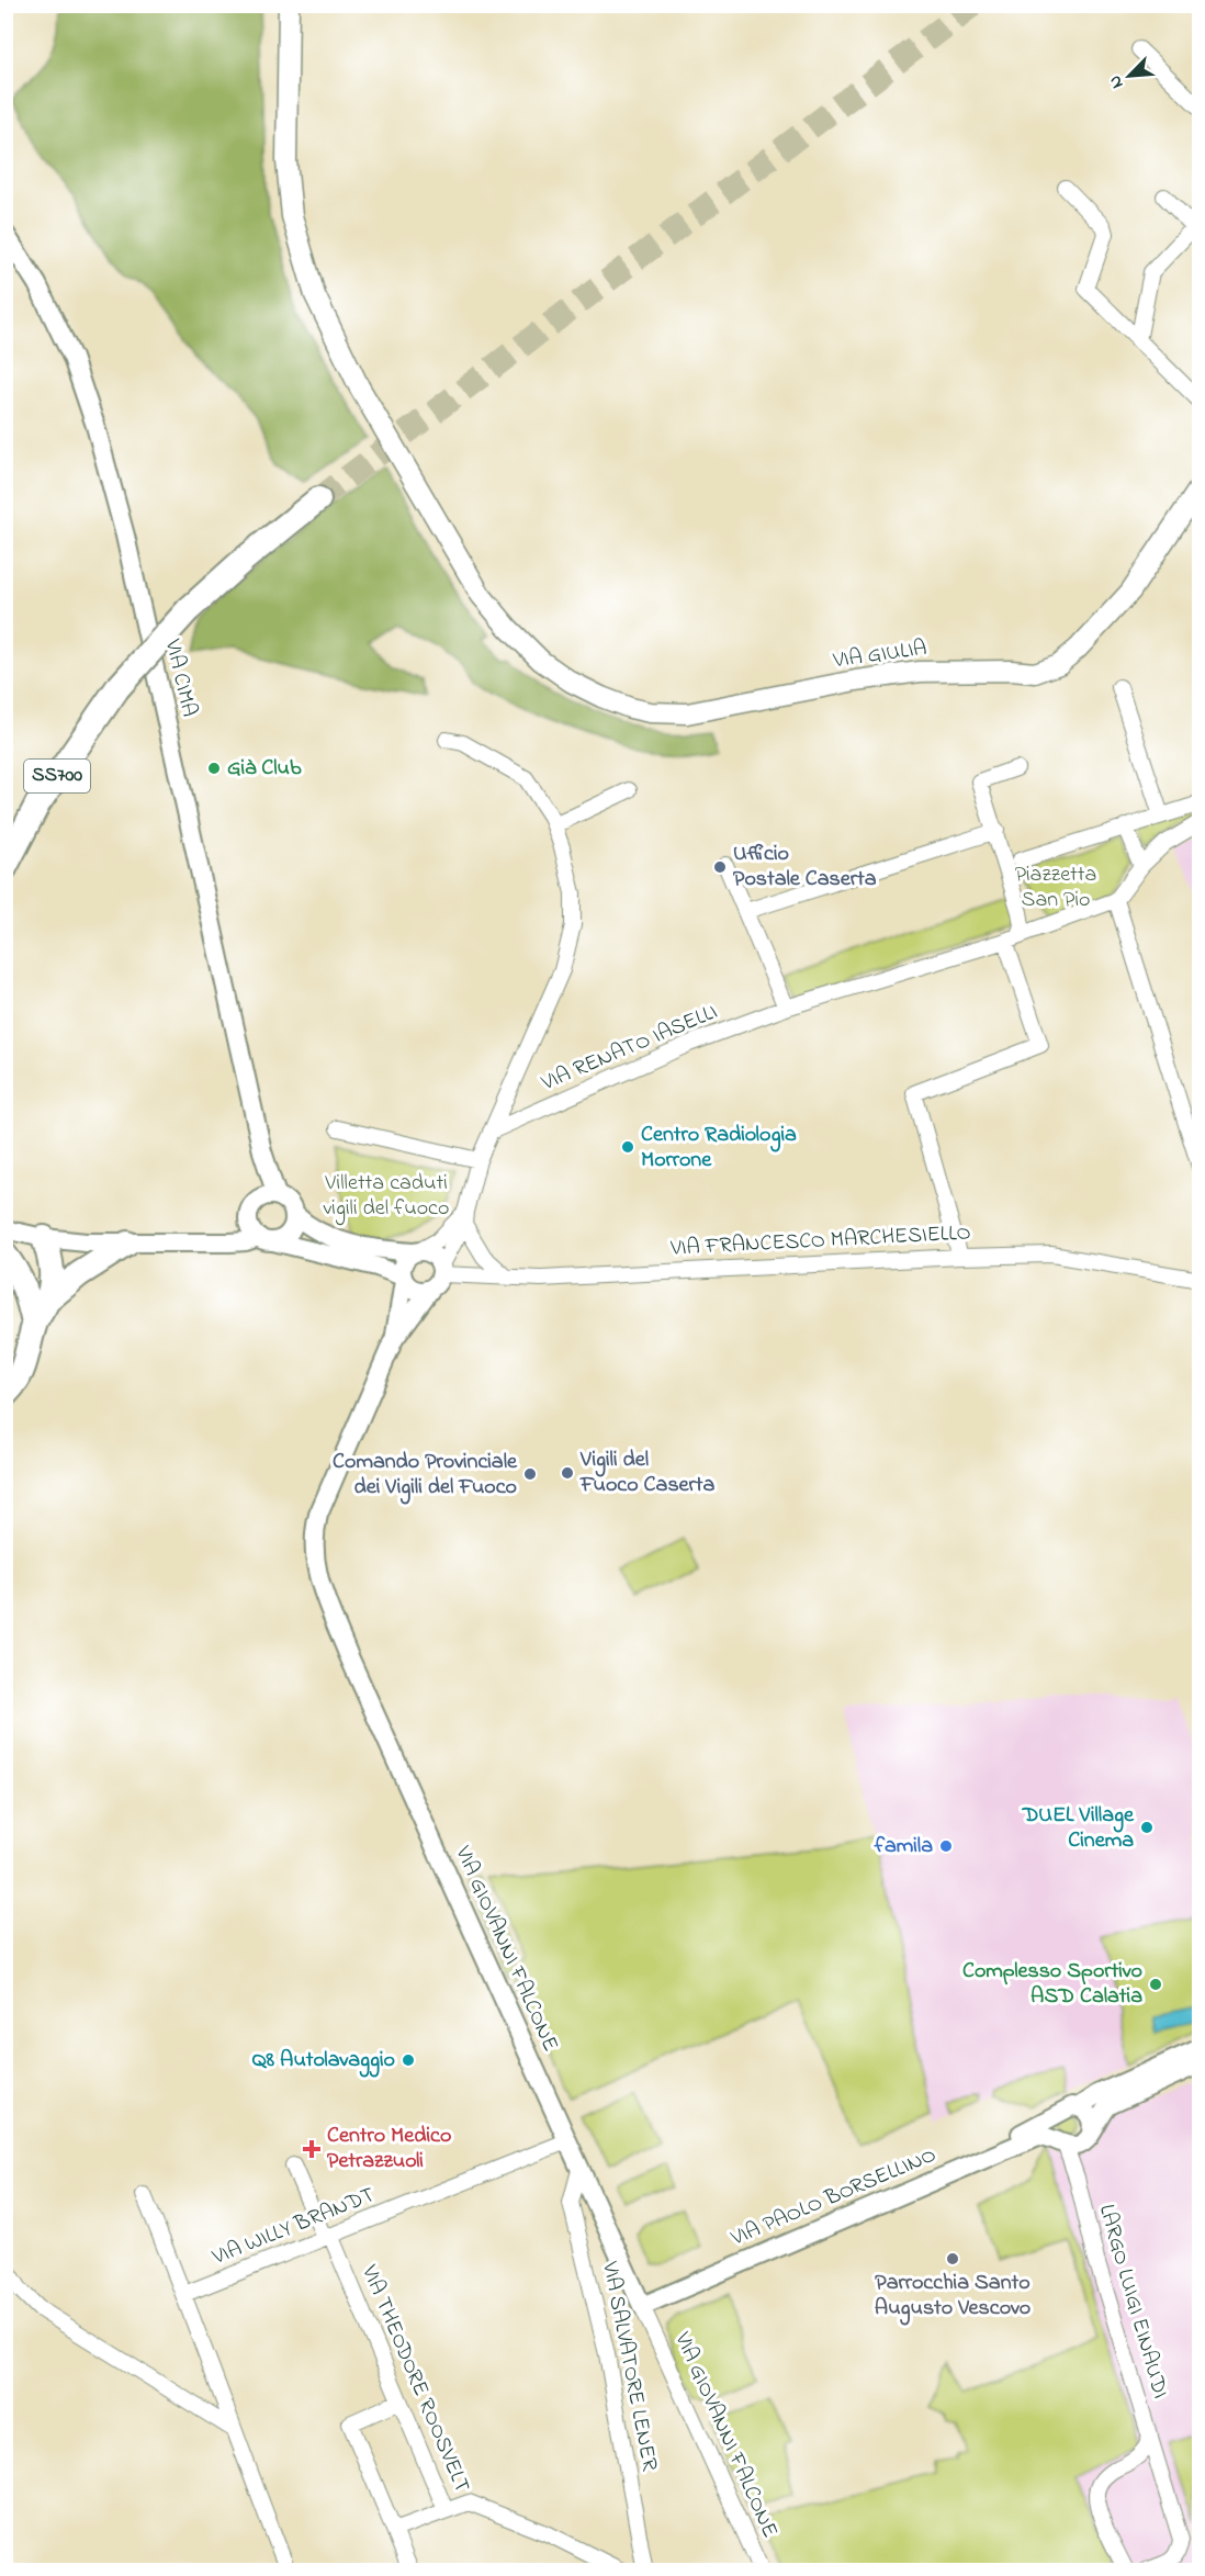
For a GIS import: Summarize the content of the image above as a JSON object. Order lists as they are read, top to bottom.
{
  "streets": {
    "highway": ["SS700"],
    "main road": ["VIA GIULIA"],
    "street": [
      "VIA CIMA",
      "VIA RENATO IASELLI",
      "VIA FRANCESCO MARCHESIELLO",
      "VIA GIOVANNI FALCONE",
      "VIA PAOLO BORSELLINO",
      "VIA WILLY BRANDT",
      "LARGO LUIGI EINAUDI",
      "VIA SALVATORE LENER",
      "VIA THEODORE ROOSVELT"
    ]
  },
  "crossings": [
    ["VIA FRANCESCO MARCHESIELLO", "VIA GIOVANNI FALCONE"],
    ["VIA GIOVANNI FALCONE", "VIA PAOLO BORSELLINO"],
    ["VIA GIOVANNI FALCONE", "VIA WILLY BRANDT"],
    ["VIA GIOVANNI FALCONE", "VIA SALVATORE LENER"],
    ["VIA PAOLO BORSELLINO", "LARGO LUIGI EINAUDI"],
    ["VIA WILLY BRANDT", "VIA THEODORE ROOSVELT"]
  ],
  "parks": ["Piazzetta San Pio", "Villetta caduti vigili del fuoco"],
  "places": {
    "other": [
      "Già Club",
      "Ufficio Postale Caserta",
      "Centro Radiologia Morrone",
      "Vigili del Fuoco Caserta",
      "Comando Provinciale dei Vigili del Fuoco",
      "DUEL Village Cinema",
      "famila",
      "Complesso Sportivo ASD Calatia",
      "Q8 Autolavaggio",
      "Parrocchia Santo Augusto Vescovo"
    ],
    "health": ["Centro Medico Petrazzuoli"]
  },
  "north": "bottom left"
}
